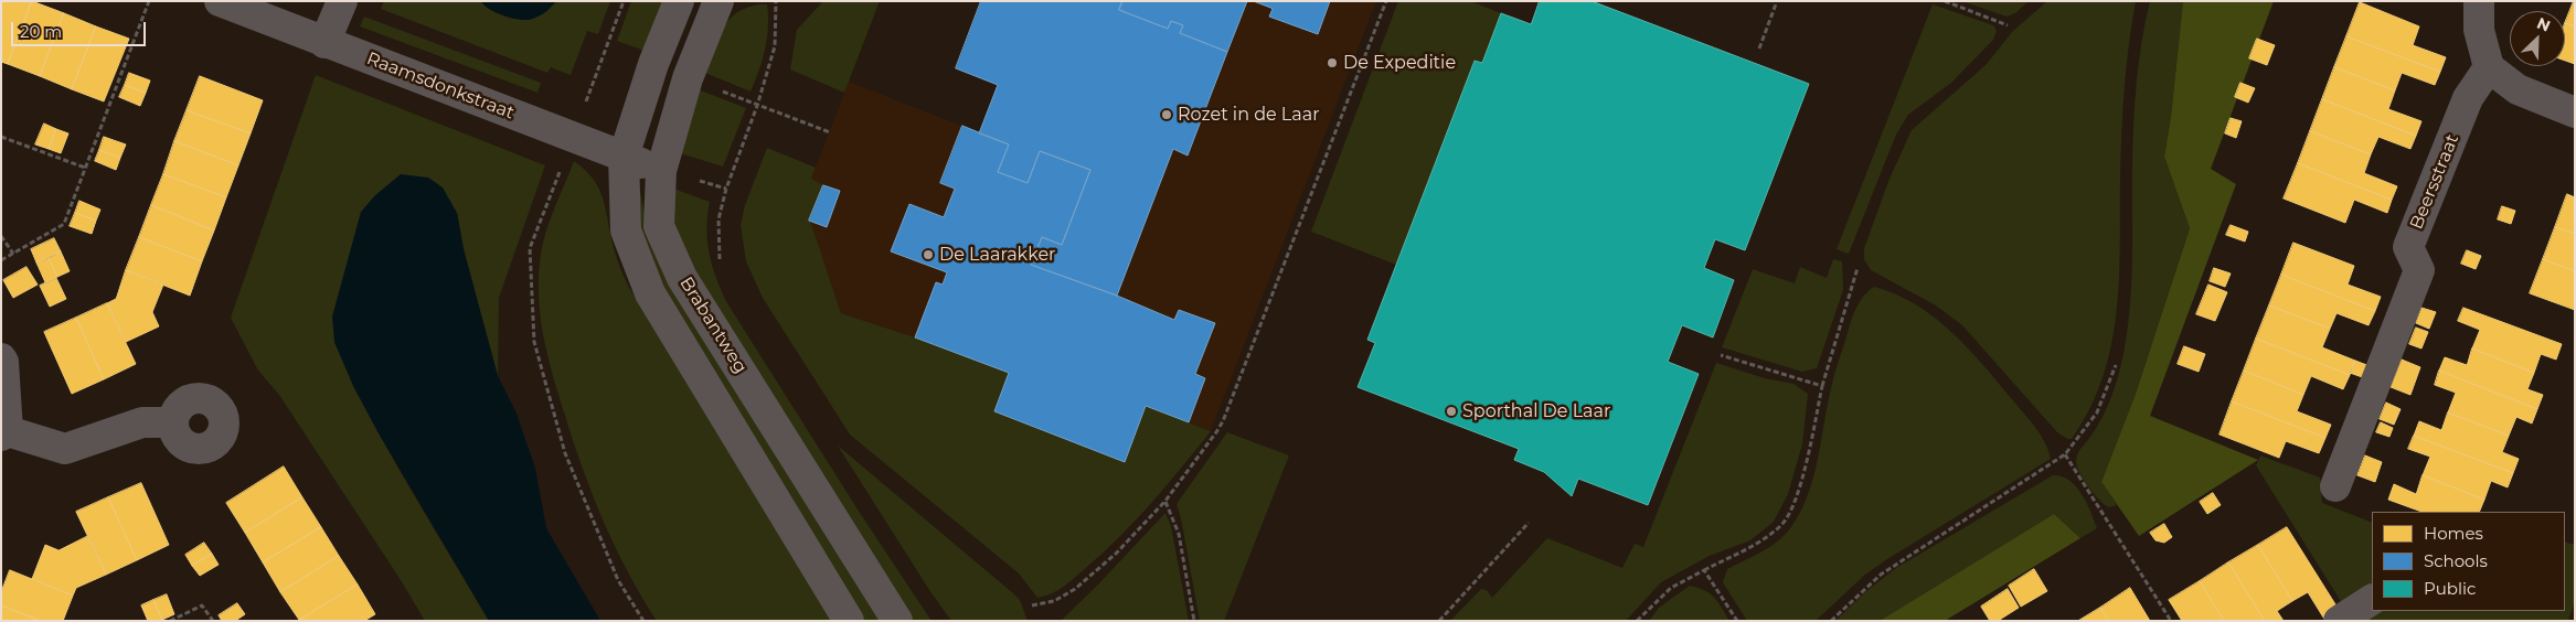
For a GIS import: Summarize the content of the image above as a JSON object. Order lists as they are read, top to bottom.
{
  "streets": {
    "street": ["Raamsdonkstraat", "Beersstraat", "Brabantweg"]
  },
  "crossings": [
    ["Raamsdonkstraat", "Brabantweg"]
  ],
  "places": [
    "De Expeditie",
    "Rozet in de Laar",
    "De Laarakker",
    "Sporthal De Laar"
  ],
  "legend": ["Homes", "Schools", "Public"],
  "scale_bar": "20 m",
  "north": "top right"
}
